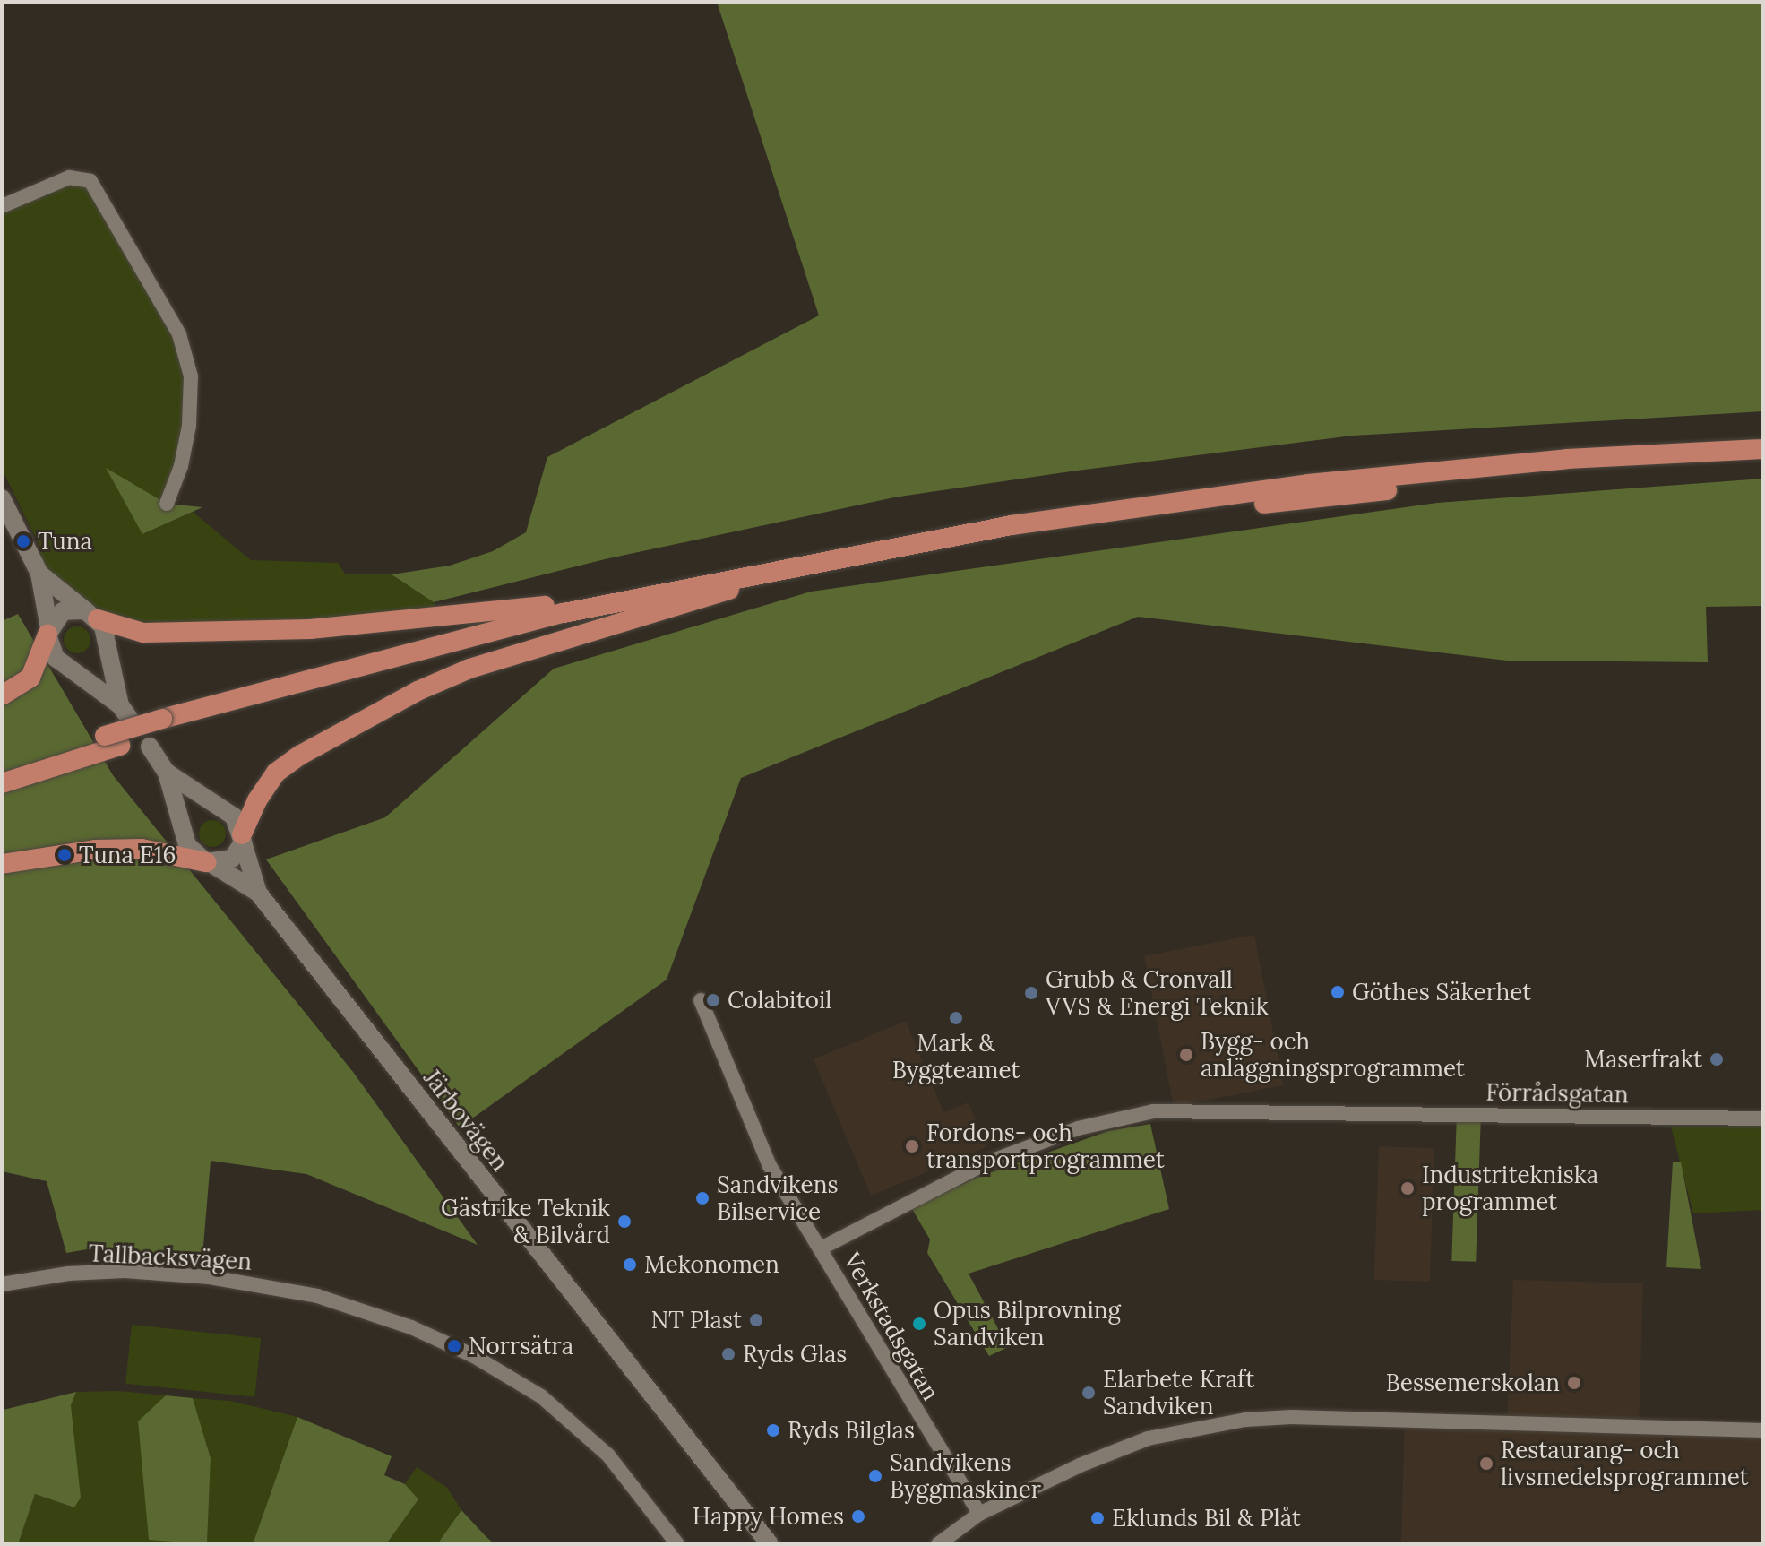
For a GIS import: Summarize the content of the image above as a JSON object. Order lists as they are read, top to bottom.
{
  "streets": {
    "main road": ["Järbovägen"],
    "street": ["Förrådsgatan", "Tallbacksvägen", "Verkstadsgatan"]
  },
  "crossings": [
    ["Förrådsgatan", "Verkstadsgatan"]
  ],
  "places": [
    "Tuna",
    "Tuna E16",
    "Göthes Säkerhet",
    "Grubb & Cronvall VVS & Energi Teknik",
    "Colabitoil",
    "Mark & Byggteamet",
    "Bygg- och anläggningsprogrammet",
    "Maserfrakt",
    "Fordons- och transportprogrammet",
    "Industritekniska programmet",
    "Sandvikens Bilservice",
    "Gästrike Teknik & Bilvård",
    "Mekonomen",
    "NT Plast",
    "Opus Bilprovning Sandviken",
    "Norrsätra",
    "Ryds Glas",
    "Bessemerskolan",
    "Elarbete Kraft Sandviken",
    "Ryds Bilglas",
    "Restaurang- och livsmedelsprogrammet",
    "Sandvikens Byggmaskiner",
    "Happy Homes",
    "Eklunds Bil & Plåt"
  ]
}
